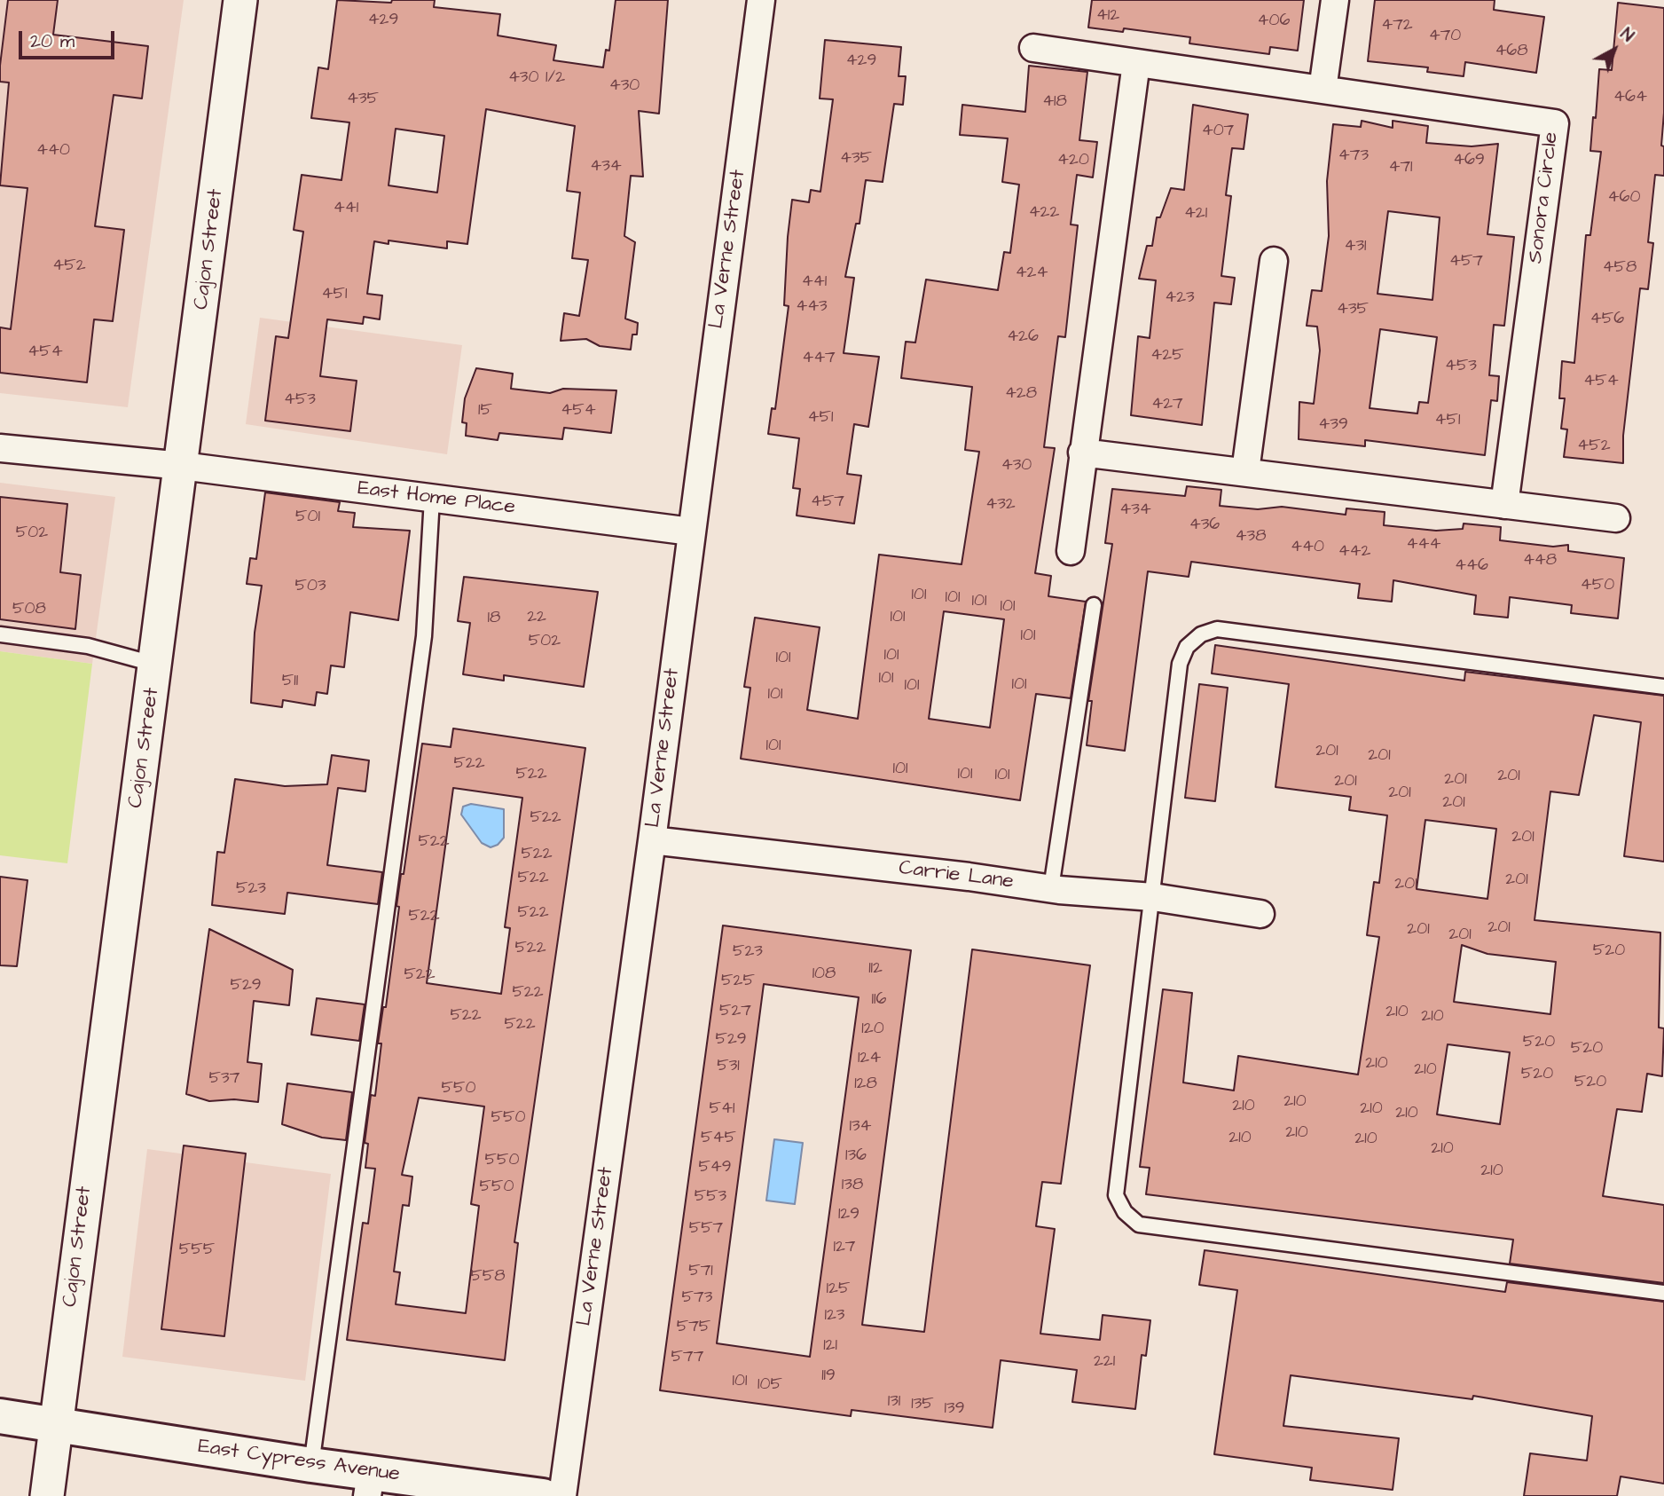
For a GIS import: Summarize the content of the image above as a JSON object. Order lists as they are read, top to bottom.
{
  "streets": {
    "main road": ["East Cypress Avenue"],
    "street": [
      "Sonora Circle",
      "Cajon Street",
      "La Verne Street",
      "East Home Place",
      "Carrie Lane"
    ]
  },
  "crossings": [
    ["Cajon Street", "East Home Place"],
    ["Cajon Street", "East Cypress Avenue"],
    ["La Verne Street", "East Home Place"],
    ["La Verne Street", "Carrie Lane"]
  ],
  "house_numbers": [
    "412",
    "429",
    "406",
    "472",
    "470",
    "468",
    "429",
    "430 1/2",
    "430",
    "464",
    "435",
    "418",
    "407",
    "440",
    "473",
    "435",
    "420",
    "469",
    "434",
    "471",
    "460",
    "441",
    "422",
    "421",
    "431",
    "457",
    "452",
    "458",
    "424",
    "441",
    "451",
    "423",
    "443",
    "435",
    "456",
    "426",
    "454",
    "425",
    "447",
    "453",
    "454",
    "428",
    "453",
    "427",
    "15",
    "454",
    "451",
    "451",
    "439",
    "452",
    "430",
    "457",
    "432",
    "434",
    "501",
    "436",
    "502",
    "438",
    "444",
    "440",
    "442",
    "448",
    "446",
    "450",
    "503",
    "101",
    "101",
    "101",
    "101",
    "508",
    "22",
    "101",
    "18",
    "101",
    "502",
    "101",
    "101",
    "101",
    "511",
    "101",
    "101",
    "101",
    "101",
    "201",
    "201",
    "522",
    "101",
    "522",
    "101",
    "101",
    "201",
    "201",
    "201",
    "201",
    "201",
    "522",
    "201",
    "522",
    "522",
    "522",
    "201",
    "201",
    "523",
    "522",
    "522",
    "201",
    "201",
    "201",
    "522",
    "520",
    "523",
    "112",
    "108",
    "522",
    "525",
    "529",
    "522",
    "116",
    "527",
    "210",
    "522",
    "210",
    "522",
    "120",
    "529",
    "520",
    "520",
    "124",
    "210",
    "531",
    "210",
    "520",
    "537",
    "520",
    "128",
    "550",
    "210",
    "210",
    "541",
    "210",
    "210",
    "550",
    "134",
    "210",
    "545",
    "210",
    "210",
    "210",
    "136",
    "550",
    "549",
    "210",
    "138",
    "550",
    "553",
    "129",
    "557",
    "127",
    "555",
    "571",
    "558",
    "125",
    "573",
    "123",
    "575",
    "121",
    "577",
    "221",
    "119",
    "101",
    "105",
    "131",
    "135",
    "139"
  ],
  "scale_bar": "20 m",
  "north": "top right"
}
